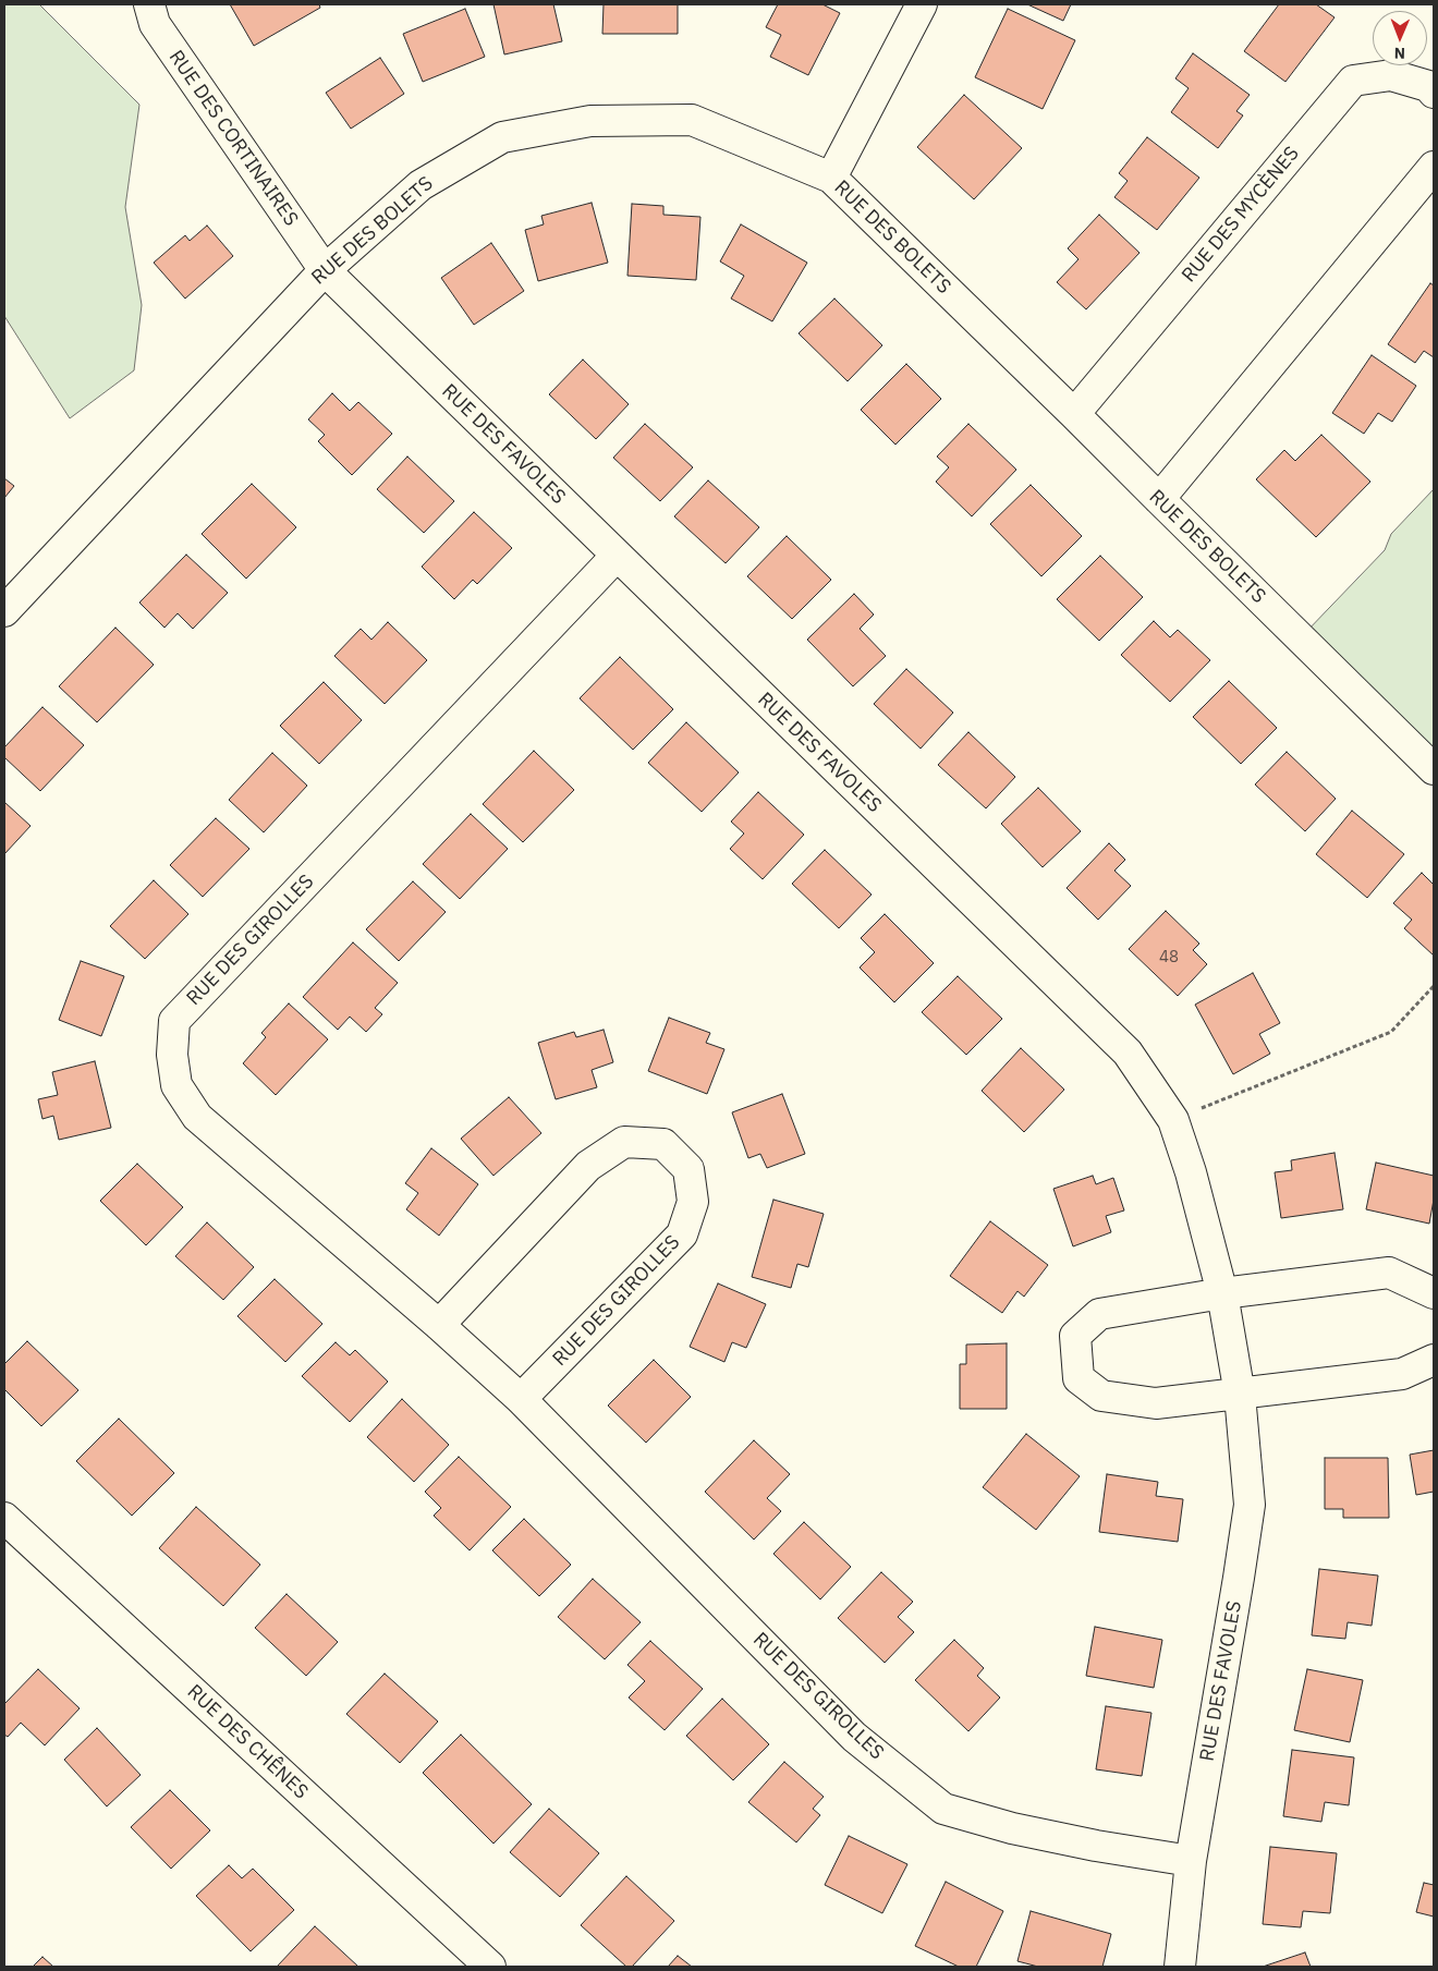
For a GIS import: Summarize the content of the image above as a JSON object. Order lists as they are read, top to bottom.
{
  "streets": {
    "street": [
      "RUE DES CORTINAIRES",
      "RUE DES MYCÈNES",
      "RUE DES BOLETS",
      "RUE DES FAVOLES",
      "RUE DES GIROLLES",
      "RUE DES CHÊNES"
    ]
  },
  "crossings": [
    ["RUE DES CORTINAIRES", "RUE DES BOLETS"],
    ["RUE DES CORTINAIRES", "RUE DES FAVOLES"],
    ["RUE DES MYCÈNES", "RUE DES BOLETS"],
    ["RUE DES BOLETS", "RUE DES FAVOLES"],
    ["RUE DES FAVOLES", "RUE DES GIROLLES"]
  ],
  "house_numbers": ["48"],
  "north": "bottom"
}
